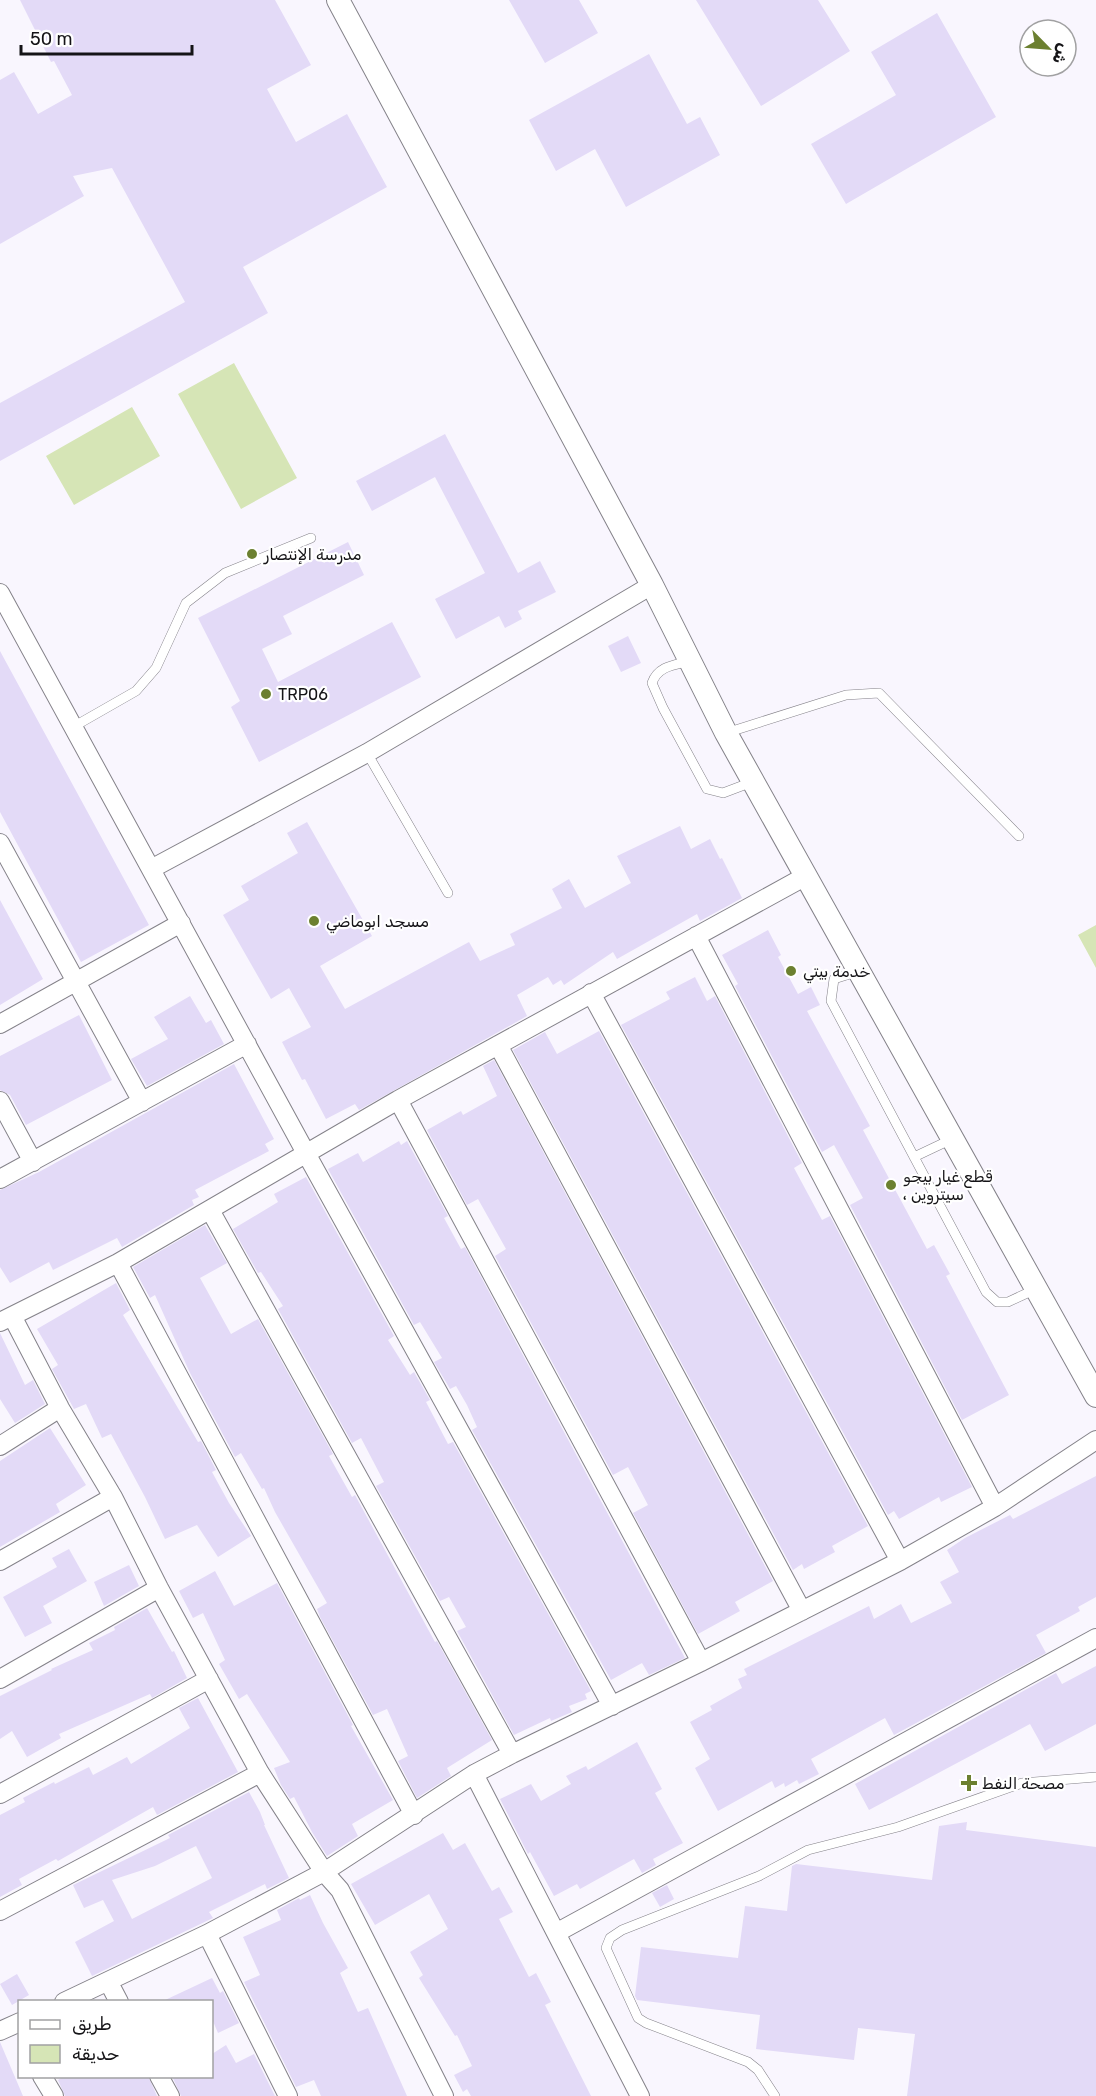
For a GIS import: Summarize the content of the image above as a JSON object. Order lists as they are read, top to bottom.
{
  "places": {
    "other": [
      "مدرسة الإنتصار",
      "TRP06",
      "مسجد ابوماضي",
      "خدمة بيتي",
      "قطع غيار بيجو ، سيتروين"
    ],
    "health": ["مصحة النفط"]
  },
  "legend": ["طريق", "حديقة"],
  "scale_bar": "50 m",
  "north": "bottom right"
}
